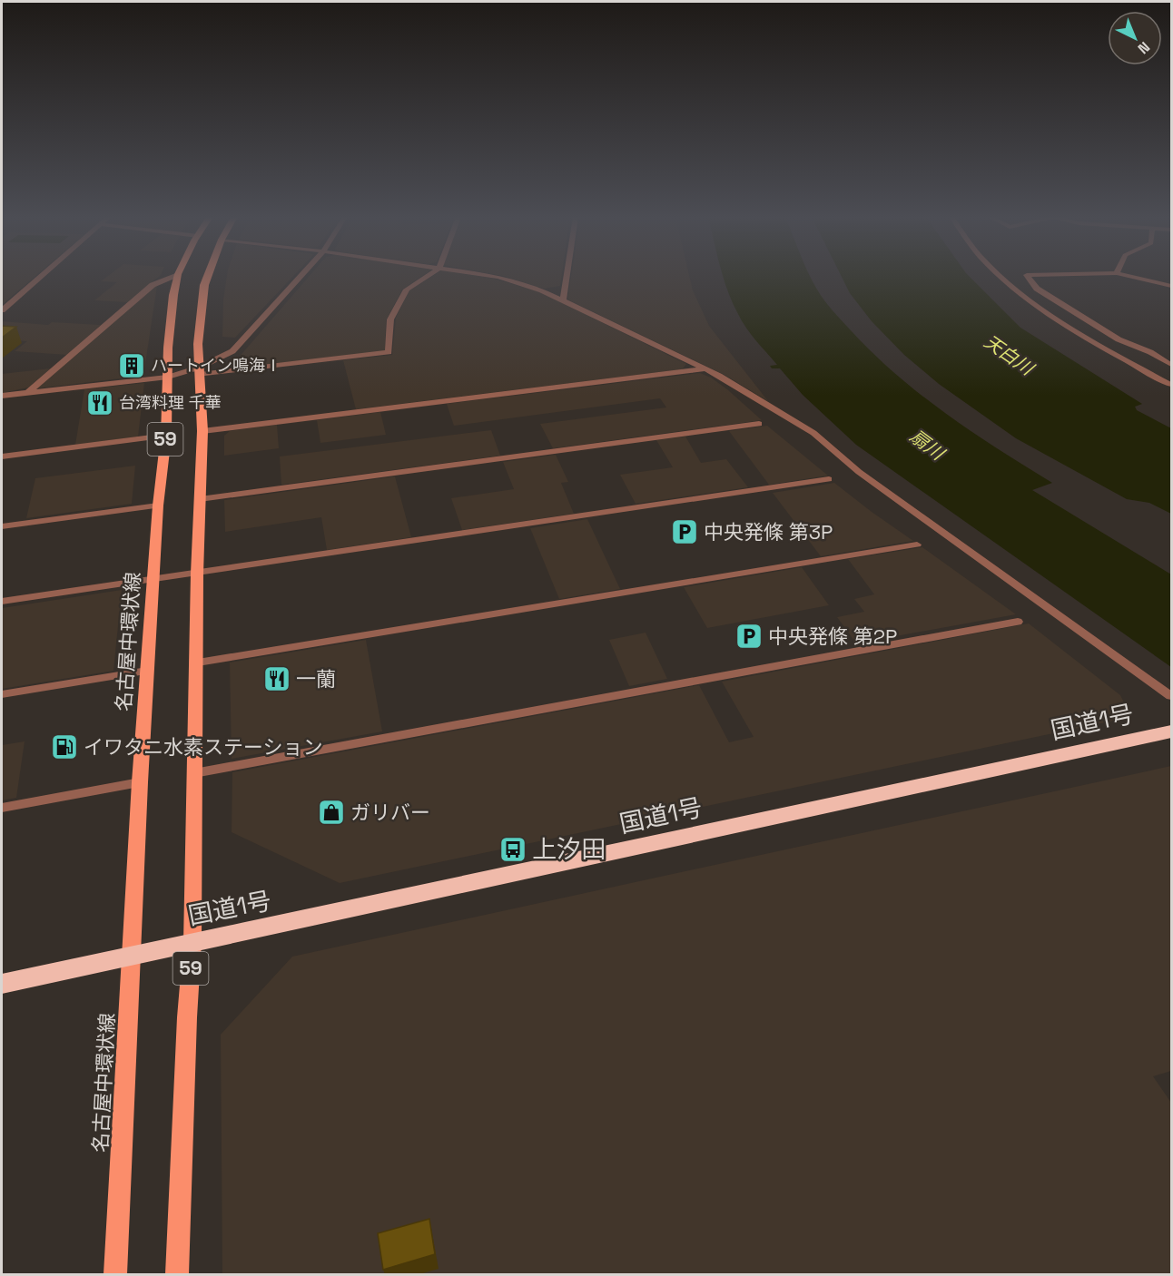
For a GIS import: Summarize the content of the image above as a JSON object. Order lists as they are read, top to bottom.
{
  "streets": {
    "highway": ["国道1号"],
    "main road": ["59", "名古屋中環状線"]
  },
  "crossings": [
    ["59", "国道1号"],
    ["名古屋中環状線", "国道1号"]
  ],
  "water": ["天白川", "扇川"],
  "places": {
    "building": ["ハートイン鳴海Ⅰ"],
    "restaurant": ["台湾料理 千華", "一蘭"],
    "parking": ["中央発條 第3P", "中央発條 第2P"],
    "fuel station": ["イワタニ水素ステーション"],
    "shop": ["ガリバー"],
    "bus stop": ["上汐田"]
  },
  "north": "bottom right"
}
